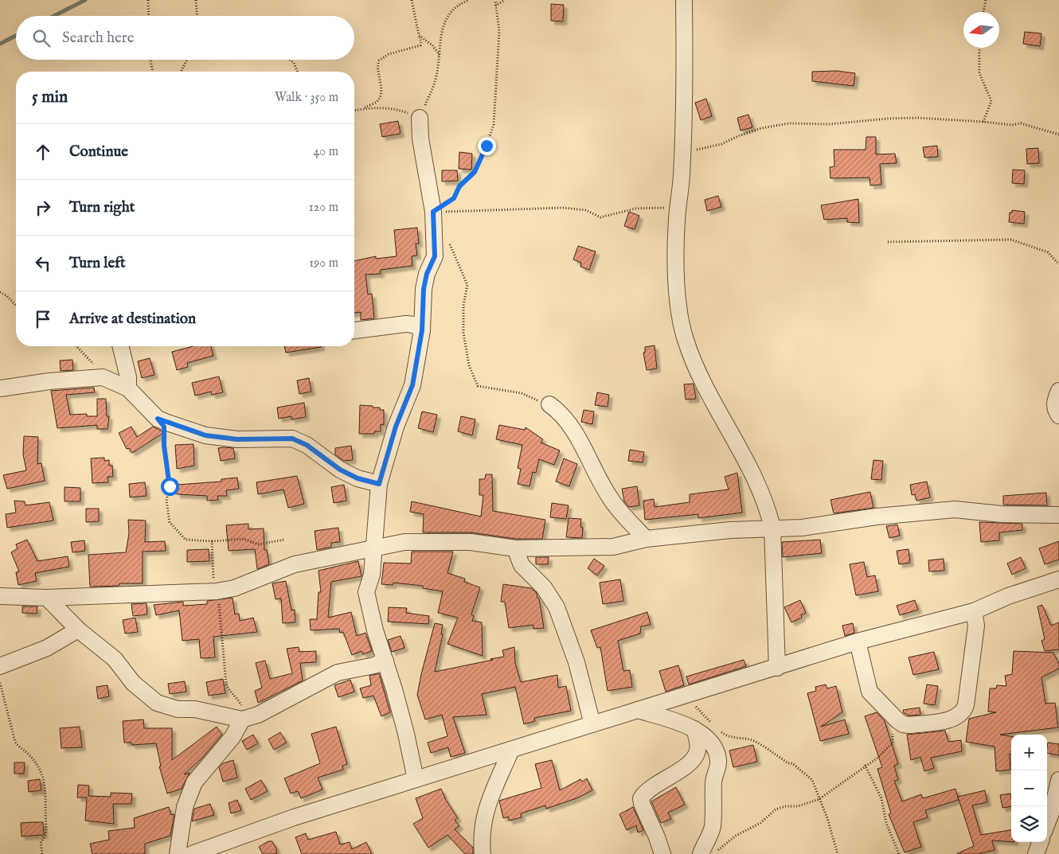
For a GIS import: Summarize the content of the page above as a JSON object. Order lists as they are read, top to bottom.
{
  "north": "left",
  "page": {
    "search": "Search here",
    "heading": ["5 min", "Walk · 350 m"],
    "list": [
      ["Continue", "40 m"],
      ["Turn right", "120 m"],
      ["Turn left", "190 m"],
      "Arrive at destination"
    ],
    "map_buttons": ["+", "−"]
  }
}
